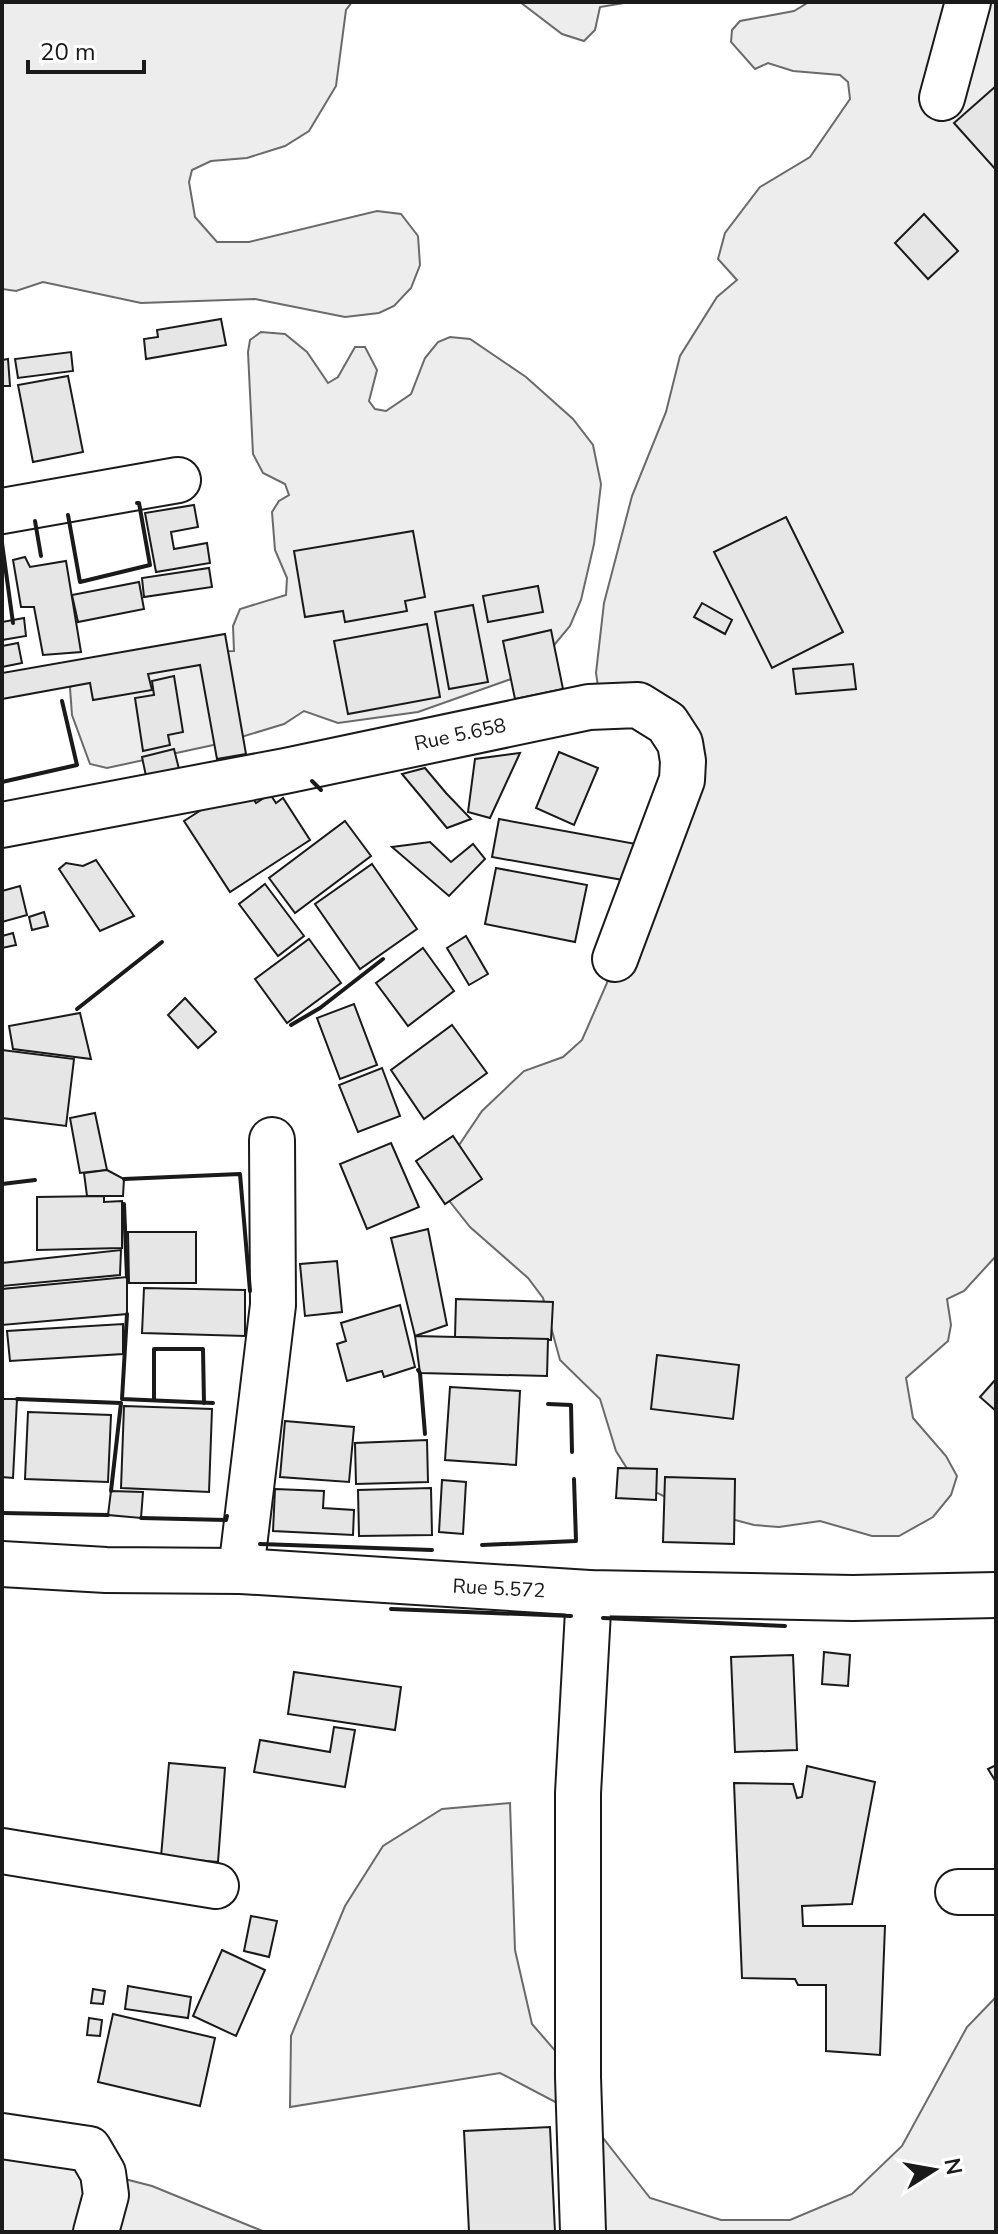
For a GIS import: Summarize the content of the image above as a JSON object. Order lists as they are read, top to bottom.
{
  "streets": {
    "street": ["Rue 5.658", "Rue 5.572"]
  },
  "scale_bar": "20 m",
  "north": "right"
}
